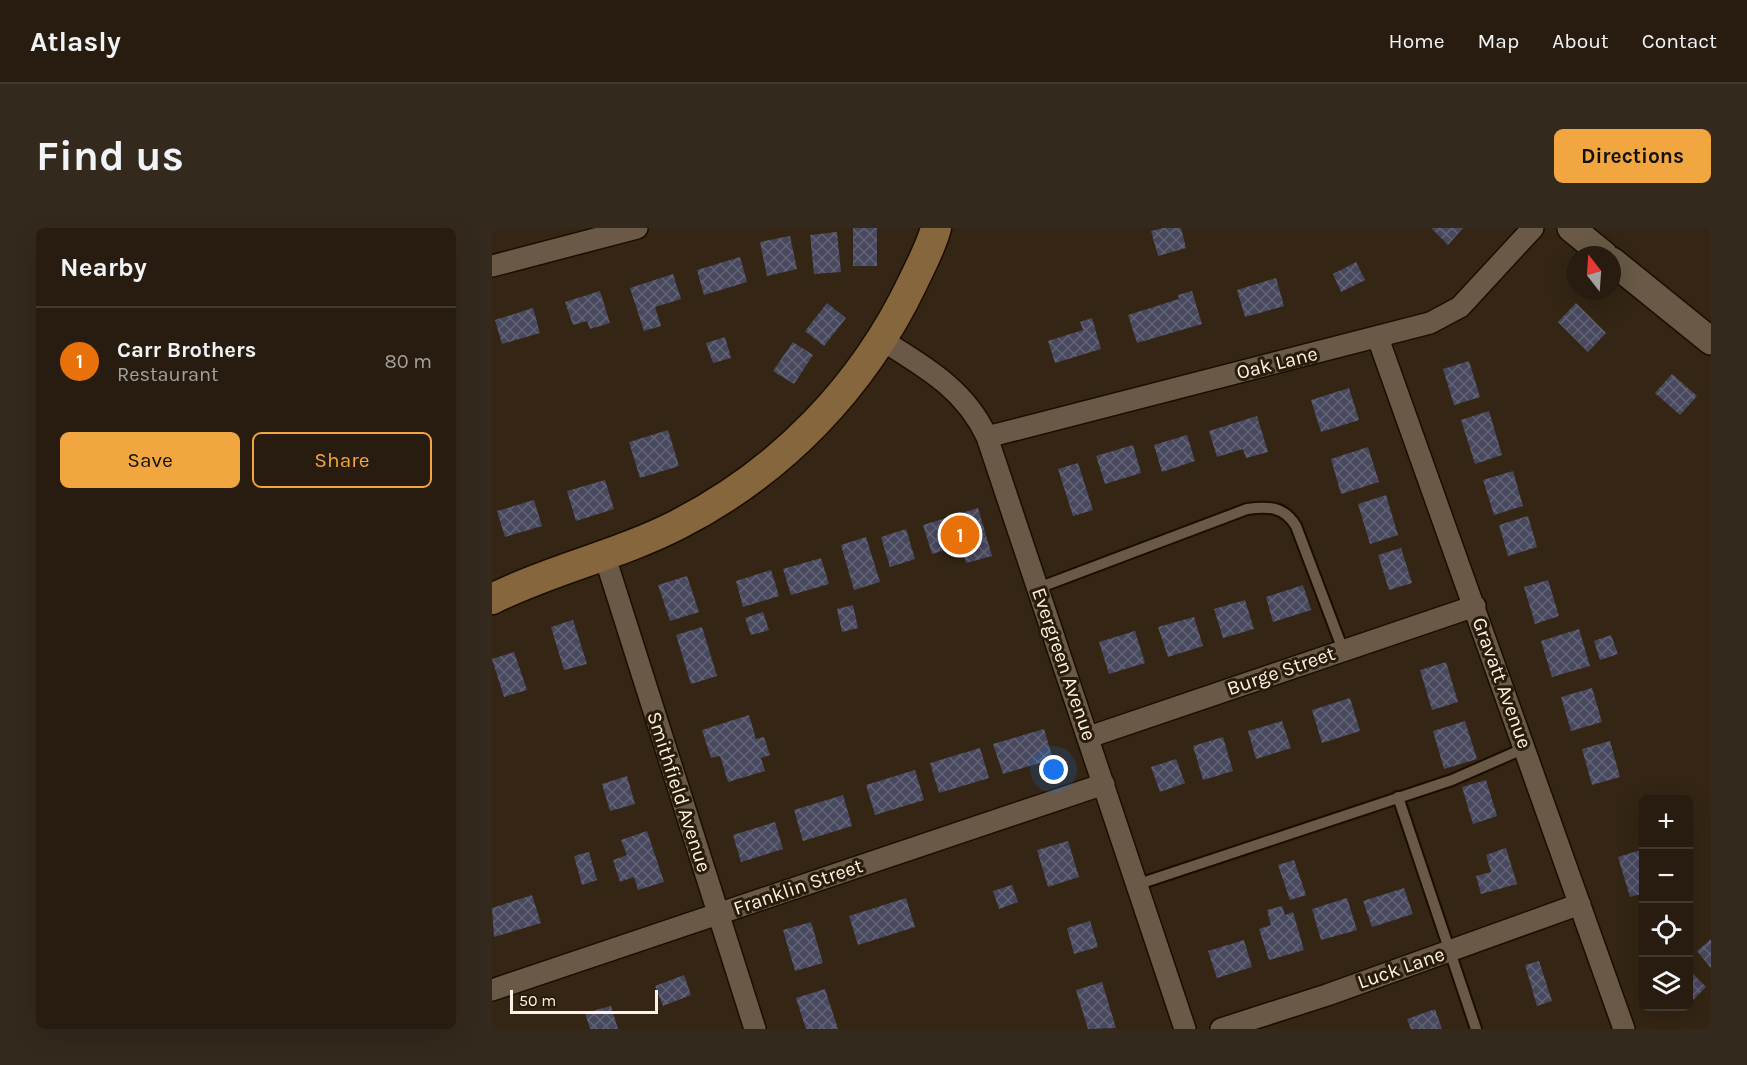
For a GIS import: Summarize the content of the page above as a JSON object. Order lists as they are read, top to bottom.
{
  "streets": {
    "street": [
      "Oak Lane",
      "Evergreen Avenue",
      "Burge Street",
      "Gravatt Avenue",
      "Smithfield Avenue",
      "Franklin Street",
      "Luck Lane"
    ]
  },
  "crossings": [
    ["Oak Lane", "Evergreen Avenue"],
    ["Oak Lane", "Gravatt Avenue"],
    ["Evergreen Avenue", "Burge Street"],
    ["Evergreen Avenue", "Franklin Street"],
    ["Burge Street", "Gravatt Avenue"],
    ["Gravatt Avenue", "Luck Lane"],
    ["Smithfield Avenue", "Franklin Street"]
  ],
  "scale_bar": "50 m",
  "north": "top",
  "page": {
    "header": "Atlasly",
    "nav": [
      "Home",
      "Map",
      "About",
      "Contact"
    ],
    "buttons": [
      "Directions",
      ["Save", "Share"]
    ],
    "title": "Find us",
    "heading": "Nearby",
    "list": [
      {
        "mark": "1",
        "name": "Carr Brothers",
        "note": "Restaurant",
        "value": "80 m"
      }
    ],
    "pins": "1",
    "map_buttons": ["+", "−"],
    "scale": "50 m"
  }
}
